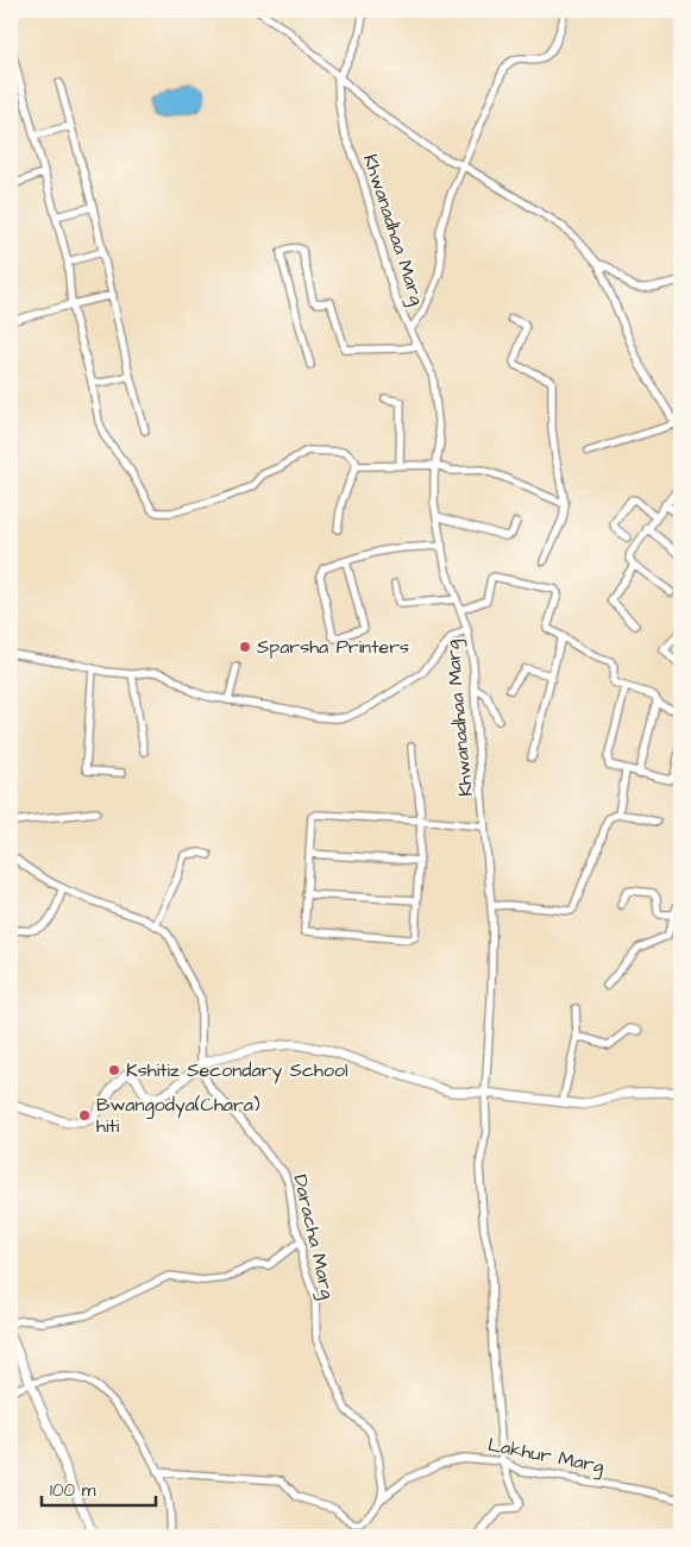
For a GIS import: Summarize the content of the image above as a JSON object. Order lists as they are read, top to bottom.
{
  "streets": {
    "street": ["Khwanadhaa Marg", "Daracha Marg", "Lakhur Marg"]
  },
  "crossings": [
    ["Khwanadhaa Marg", "Lakhur Marg"],
    ["Daracha Marg", "Lakhur Marg"]
  ],
  "places": ["Sparsha Printers", "Kshitiz Secondary School", "Bwangodya(Chara) hiti"],
  "scale_bar": "100 m"
}
